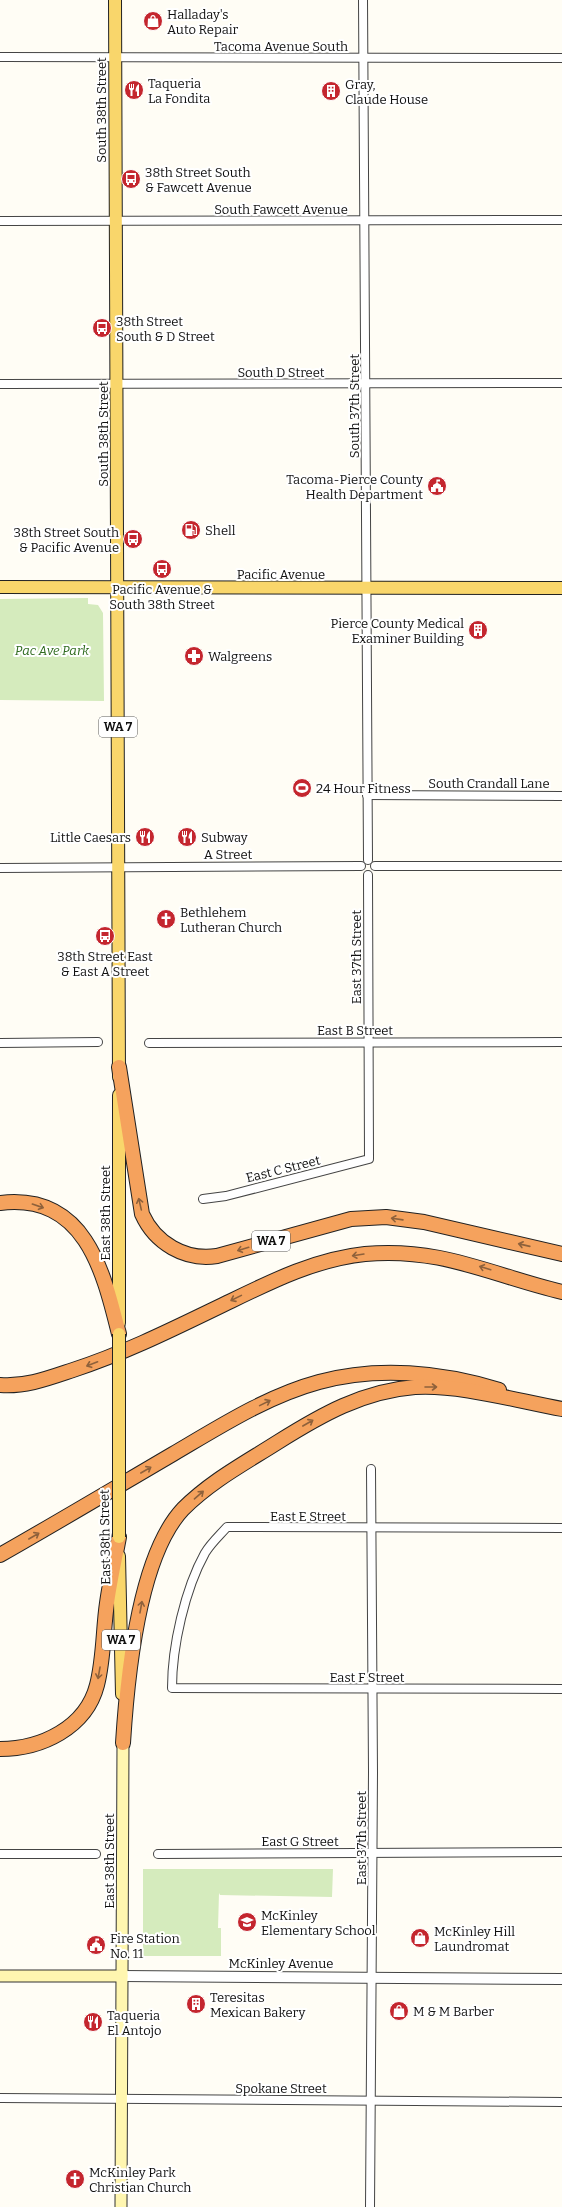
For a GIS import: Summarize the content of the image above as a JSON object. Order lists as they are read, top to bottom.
{
  "streets": {
    "highway": ["WA 7"],
    "main road": [
      "South 38th Street",
      "Pacific Avenue",
      "East 38th Street",
      "McKinley Avenue"
    ],
    "street": [
      "Tacoma Avenue South",
      "South Fawcett Avenue",
      "South D Street",
      "South 37th Street",
      "South Crandall Lane",
      "A Street",
      "East 37th Street",
      "East B Street",
      "East C Street",
      "East E Street",
      "East F Street",
      "East G Street",
      "Spokane Street"
    ]
  },
  "crossings": [
    ["Tacoma Avenue South", "South 38th Street"],
    ["Tacoma Avenue South", "South 37th Street"],
    ["South 38th Street", "South Fawcett Avenue"],
    ["South 38th Street", "South D Street"],
    ["South 38th Street", "Pacific Avenue"],
    ["South 38th Street", "A Street"],
    ["South 38th Street", "East 38th Street"],
    ["South Fawcett Avenue", "South 37th Street"],
    ["South D Street", "South 37th Street"],
    ["South 37th Street", "Pacific Avenue"],
    ["South 37th Street", "South Crandall Lane"],
    ["South 37th Street", "A Street"],
    ["South 37th Street", "East 37th Street"],
    ["WA 7", "East 38th Street"],
    ["A Street", "East 37th Street"],
    ["A Street", "East 38th Street"],
    ["East 37th Street", "East B Street"],
    ["East 37th Street", "East C Street"],
    ["East 37th Street", "East E Street"],
    ["East 37th Street", "East F Street"],
    ["East 37th Street", "East G Street"],
    ["East 37th Street", "McKinley Avenue"],
    ["East 37th Street", "Spokane Street"],
    ["East 38th Street", "McKinley Avenue"],
    ["East 38th Street", "Spokane Street"],
    ["East E Street", "East F Street"]
  ],
  "parks": ["Pac Ave Park"],
  "places": {
    "shop": ["Halladay's Auto Repair", "McKinley Hill Laundromat", "M & M Barber"],
    "restaurant": [
      "Taqueria La Fondita",
      "Little Caesars",
      "Subway",
      "Taqueria El Antojo"
    ],
    "building": ["Gray, Claude House", "Pierce County Medical Examiner Building", "Teresitas Mexican Bakery"],
    "bus stop": [
      "38th Street South & Fawcett Avenue",
      "38th Street South & D Street",
      "38th Street South & Pacific Avenue",
      "Pacific Avenue & South 38th Street",
      "38th Street East & East A Street"
    ],
    "public building": ["Tacoma-Pierce County Health Department", "Fire Station No. 11"],
    "fuel station": ["Shell"],
    "pharmacy": ["Walgreens"],
    "sports": ["24 Hour Fitness"],
    "church": ["Bethlehem Lutheran Church", "McKinley Park Christian Church"],
    "school or university": ["McKinley Elementary School"]
  }
}
